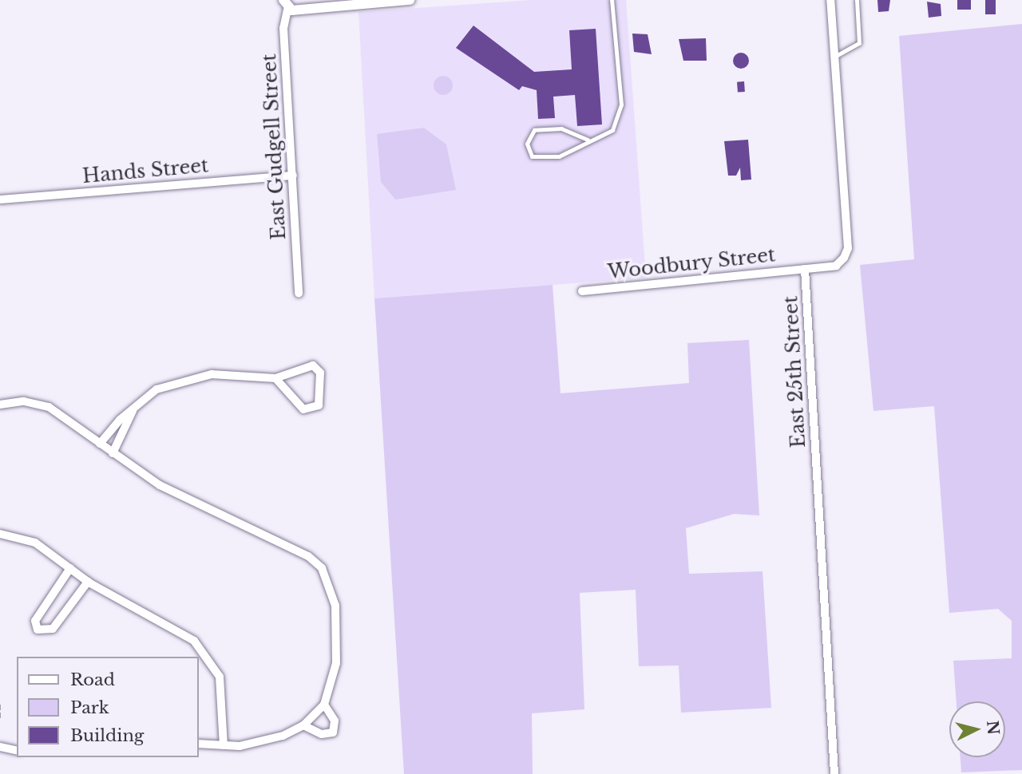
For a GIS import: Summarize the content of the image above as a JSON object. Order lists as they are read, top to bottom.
{
  "streets": {
    "street": [
      "East Gudgell Street",
      "Hands Street",
      "Woodbury Street",
      "East 25th Street"
    ]
  },
  "crossings": [
    ["East Gudgell Street", "Hands Street"],
    ["Woodbury Street", "East 25th Street"]
  ],
  "legend": ["Road", "Park", "Building"],
  "north": "right"
}
